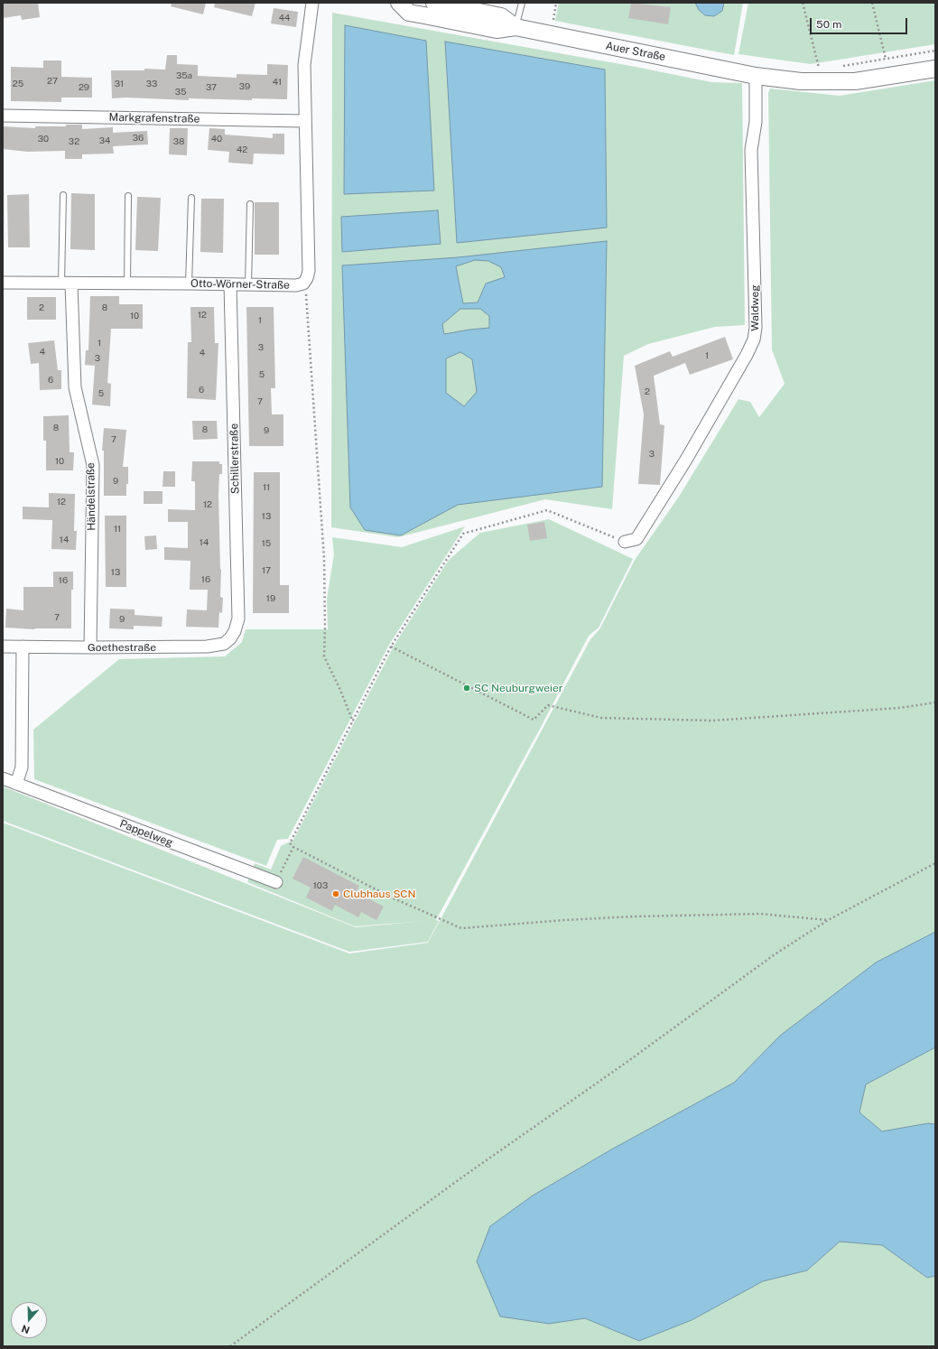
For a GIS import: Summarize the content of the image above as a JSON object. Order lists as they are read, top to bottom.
{
  "streets": {
    "main road": ["Auer Straße"],
    "street": [
      "Markgrafenstraße",
      "Otto-Wörner-Straße",
      "Waldweg",
      "Schillerstraße",
      "Händelstraße",
      "Goethestraße",
      "Pappelweg"
    ]
  },
  "crossings": [
    ["Auer Straße", "Waldweg"],
    ["Markgrafenstraße", "Otto-Wörner-Straße"],
    ["Otto-Wörner-Straße", "Schillerstraße"],
    ["Otto-Wörner-Straße", "Händelstraße"],
    ["Schillerstraße", "Goethestraße"],
    ["Händelstraße", "Goethestraße"]
  ],
  "places": ["SC Neuburgweier", "Clubhaus SCN"],
  "house_numbers": [
    "44",
    "35a",
    "27",
    "41",
    "25",
    "31",
    "33",
    "39",
    "29",
    "37",
    "35",
    "36",
    "30",
    "40",
    "34",
    "32",
    "38",
    "42",
    "2",
    "8",
    "12",
    "10",
    "1",
    "1",
    "3",
    "4",
    "4",
    "1",
    "3",
    "5",
    "6",
    "6",
    "2",
    "5",
    "7",
    "8",
    "8",
    "9",
    "7",
    "3",
    "10",
    "9",
    "11",
    "12",
    "12",
    "13",
    "11",
    "14",
    "14",
    "15",
    "17",
    "13",
    "16",
    "16",
    "19",
    "7",
    "9",
    "103"
  ],
  "scale_bar": "50 m",
  "north": "bottom"
}
